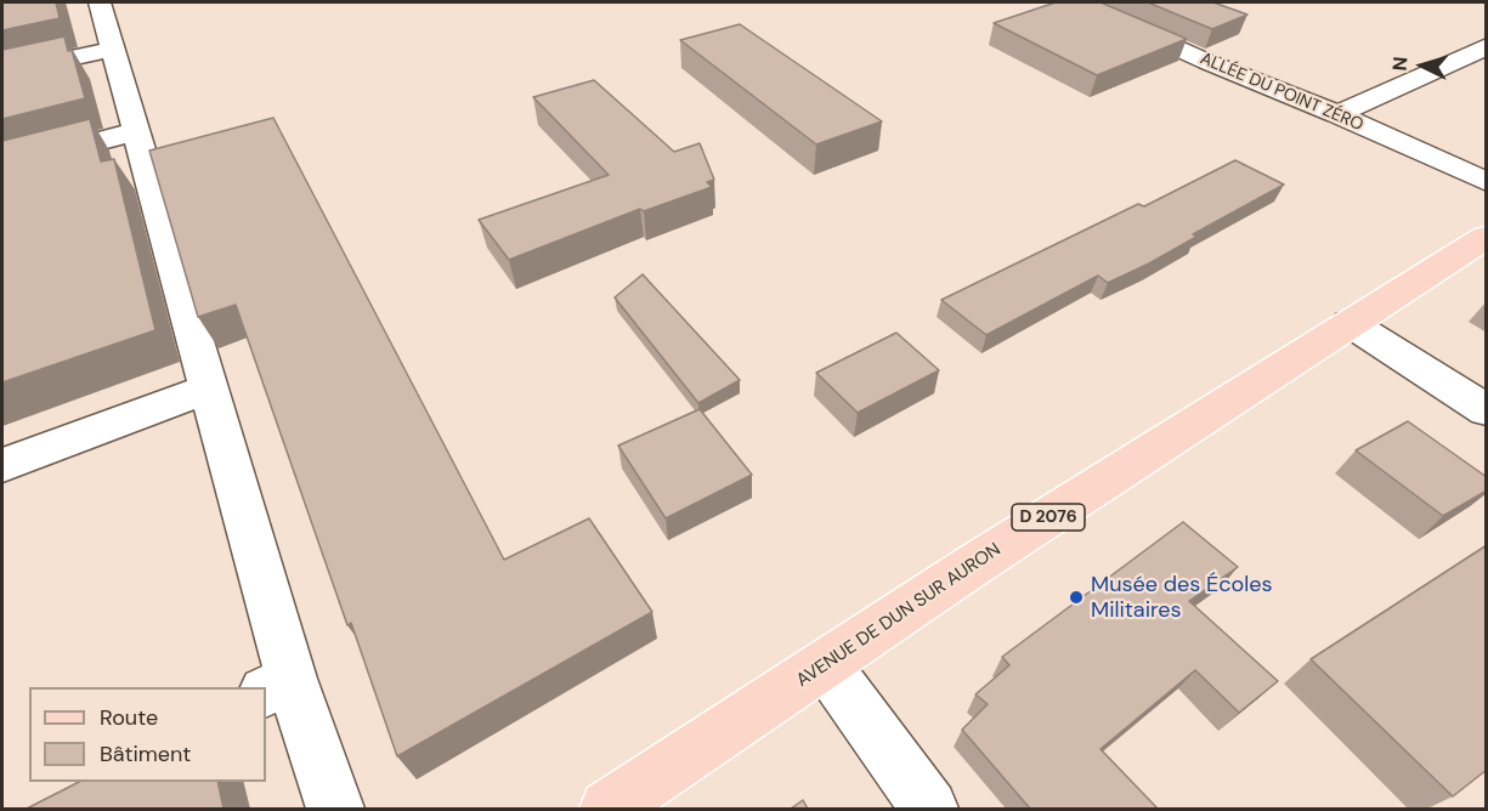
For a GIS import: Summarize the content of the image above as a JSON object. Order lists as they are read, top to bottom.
{
  "streets": {
    "main road": ["D 2076", "AVENUE DE DUN SUR AURON"],
    "street": ["ALLÉE DU POINT ZÉRO"]
  },
  "places": ["Musée des Écoles Militaires"],
  "legend": ["Route", "Bâtiment"],
  "north": "left"
}
